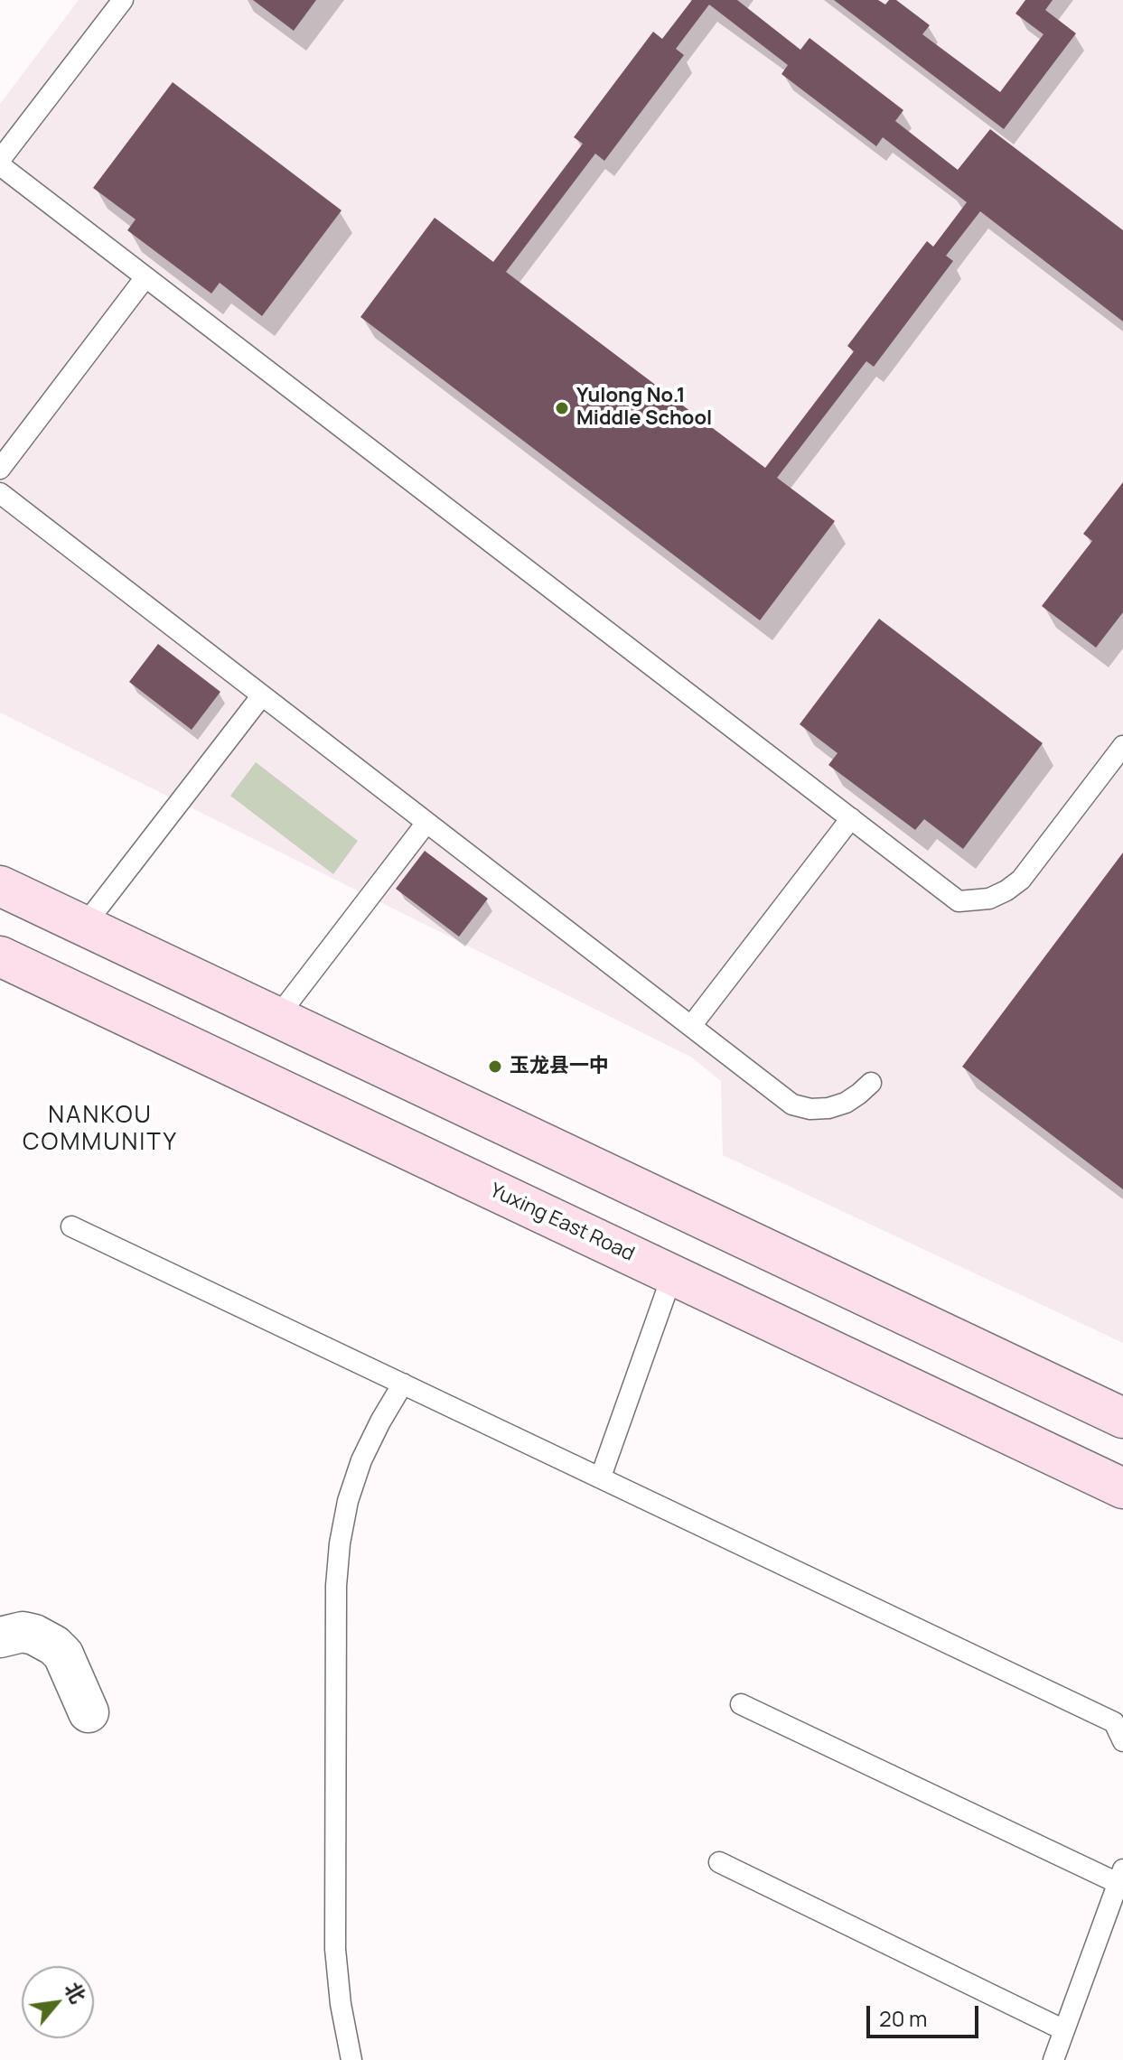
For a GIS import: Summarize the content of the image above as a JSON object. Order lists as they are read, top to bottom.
{
  "streets": {
    "main road": ["Yuxing East Road"]
  },
  "districts": ["NANKOU COMMUNITY"],
  "places": ["Yulong No.1 Middle School", "玉龙县一中"],
  "scale_bar": "20 m",
  "north": "top right"
}
